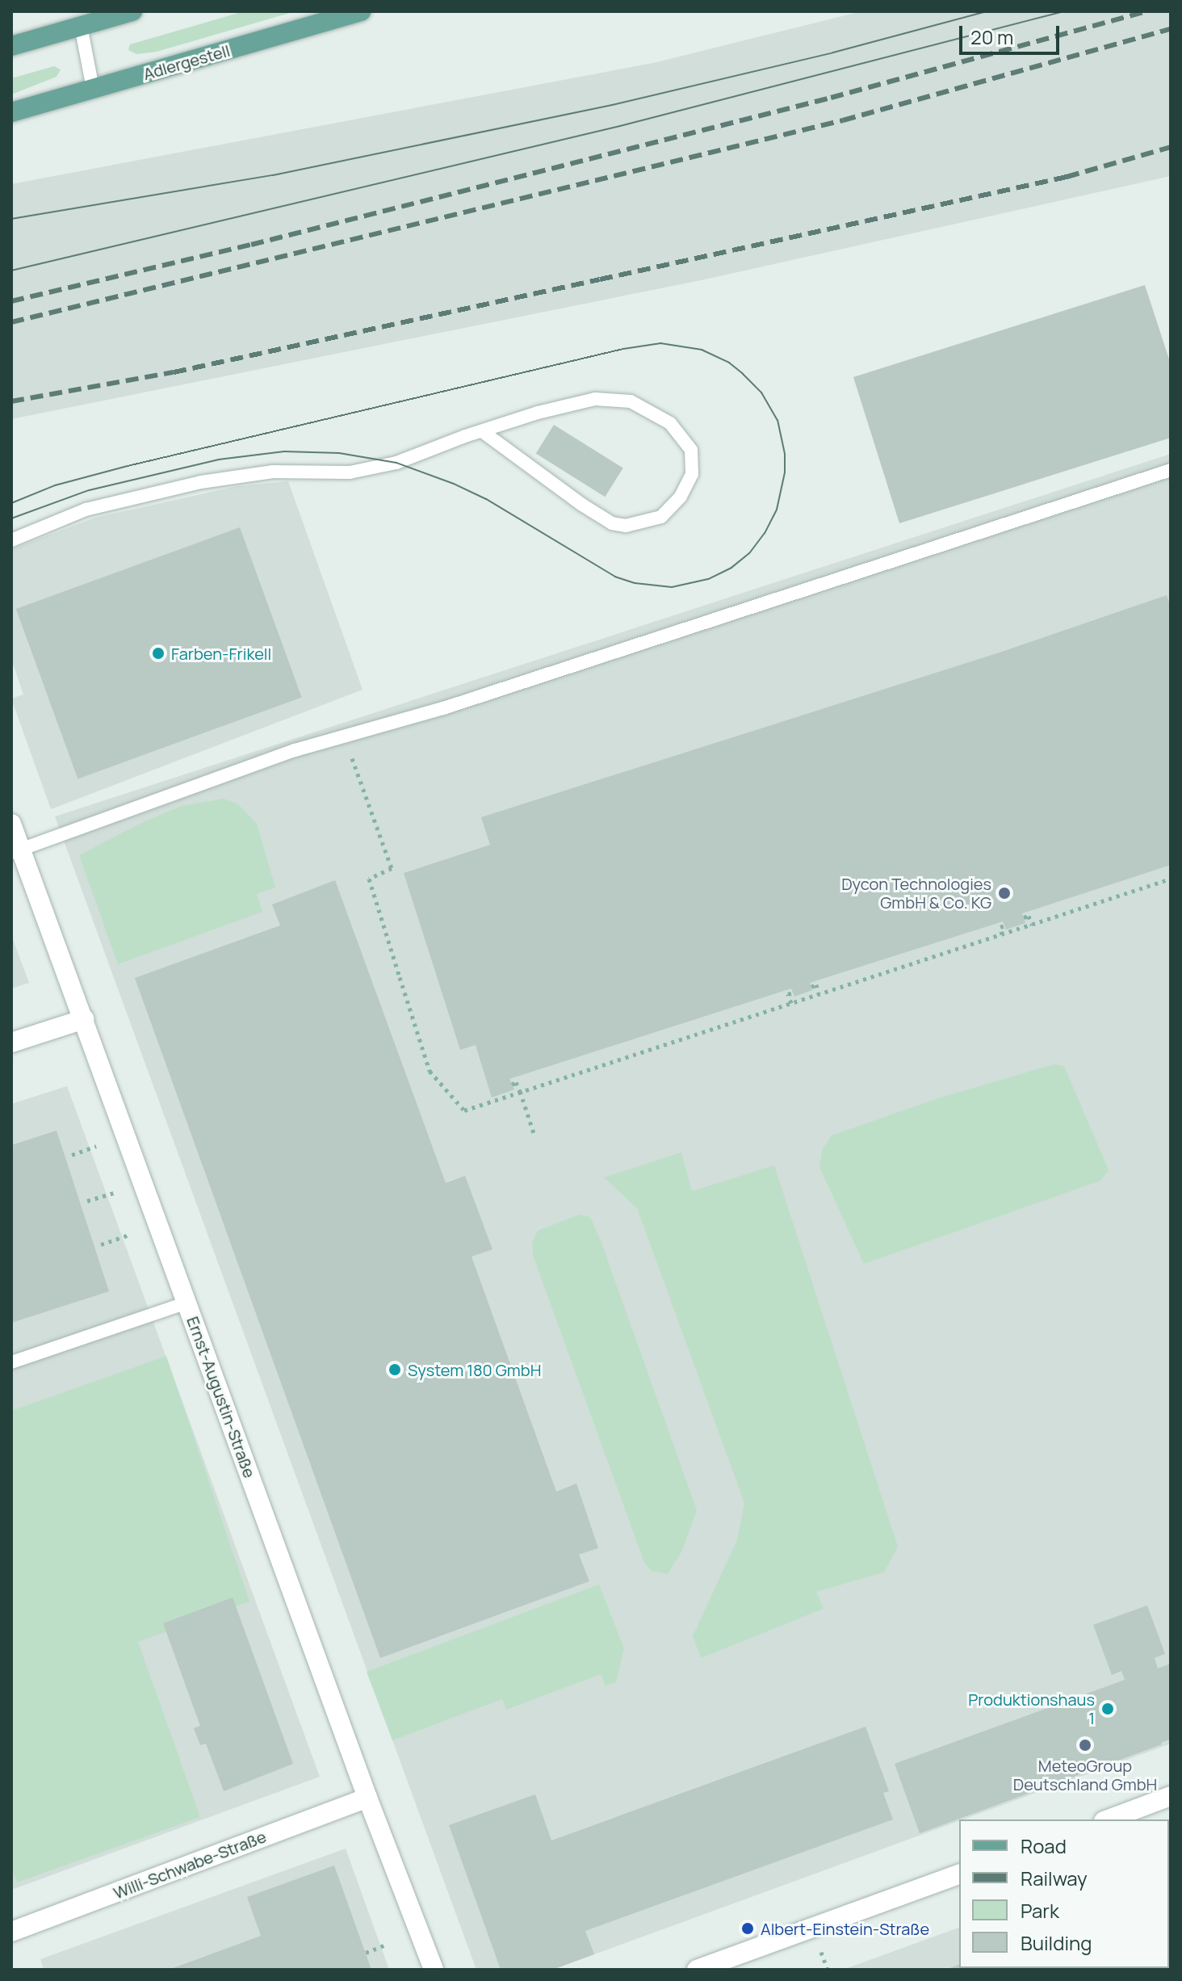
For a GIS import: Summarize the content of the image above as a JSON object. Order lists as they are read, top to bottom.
{
  "streets": {
    "main road": ["Adlergestell"],
    "street": ["Ernst-Augustin-Straße", "Willi-Schwabe-Straße"]
  },
  "crossings": [
    ["Ernst-Augustin-Straße", "Willi-Schwabe-Straße"]
  ],
  "places": [
    "Farben-Frikell",
    "Dycon Technologies GmbH & Co. KG",
    "System 180 GmbH",
    "Produktionshaus 1",
    "MeteoGroup Deutschland GmbH",
    "Albert-Einstein-Straße"
  ],
  "legend": [
    "Road",
    "Railway",
    "Park",
    "Building"
  ],
  "scale_bar": "20 m"
}
